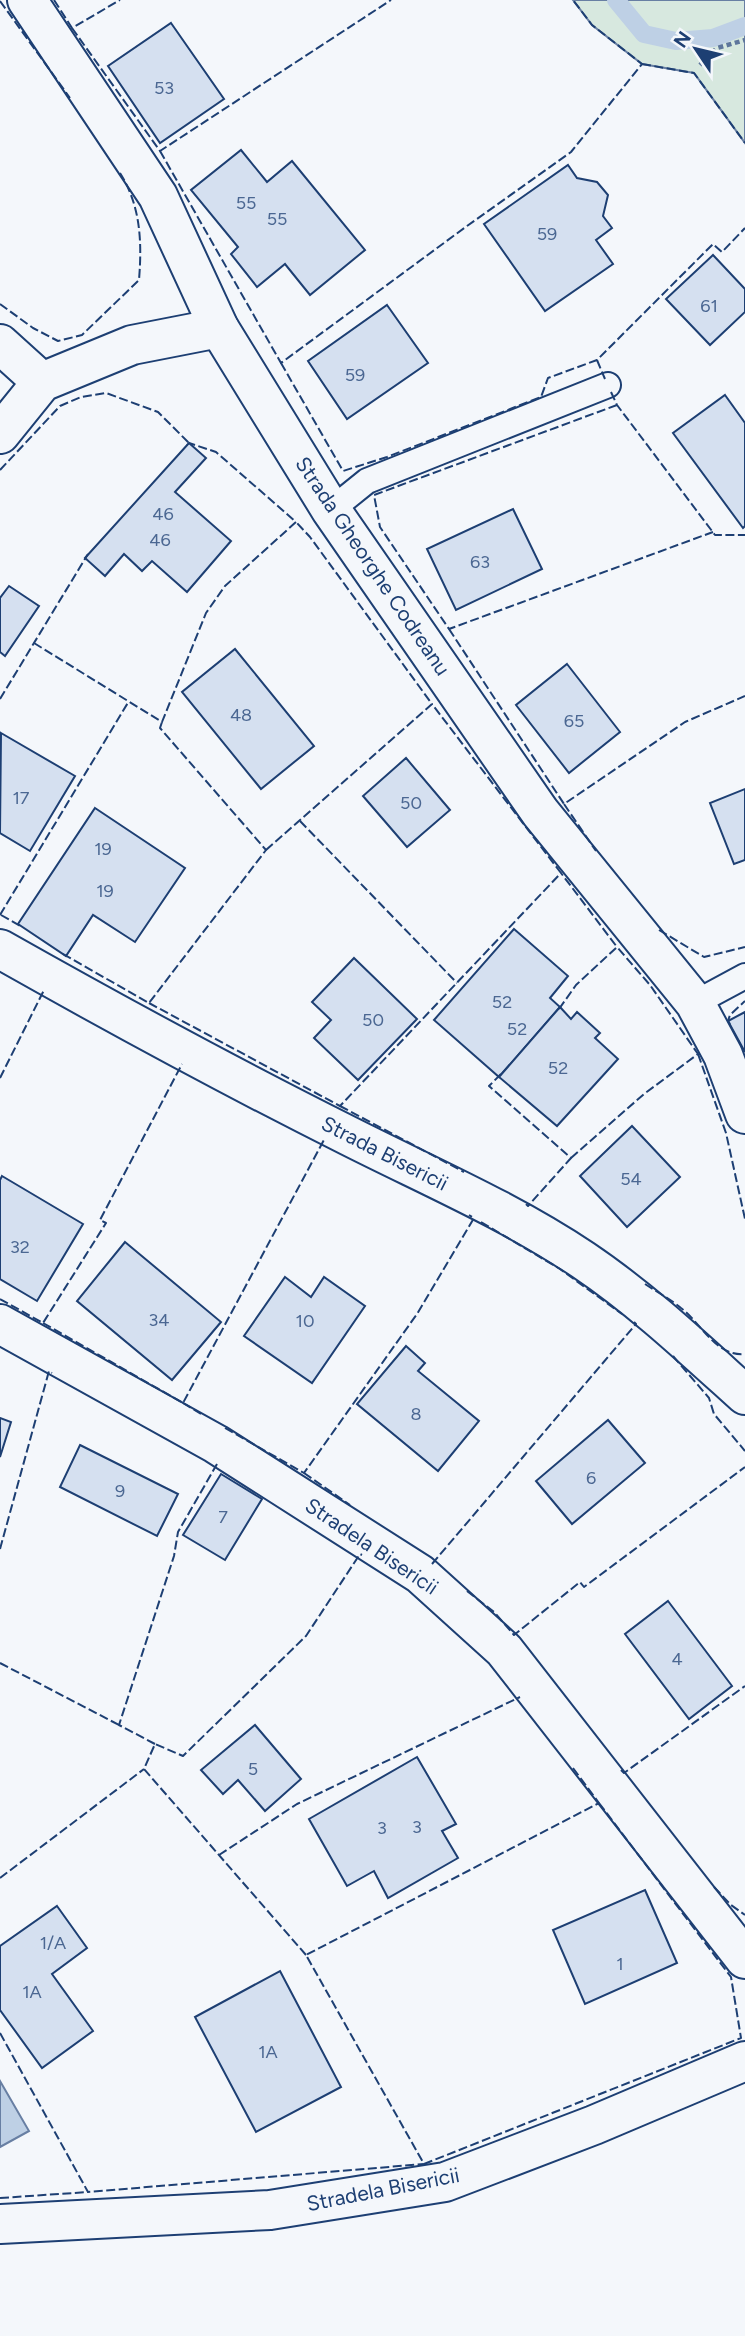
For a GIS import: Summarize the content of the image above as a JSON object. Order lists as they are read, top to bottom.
{
  "streets": {
    "street": ["Strada Gheorghe Codreanu", "Strada Bisericii", "Stradela Bisericii"]
  },
  "house_numbers": [
    "53",
    "55",
    "55",
    "59",
    "61",
    "59",
    "46",
    "46",
    "63",
    "48",
    "65",
    "17",
    "50",
    "19",
    "19",
    "52",
    "50",
    "52",
    "52",
    "54",
    "32",
    "34",
    "10",
    "8",
    "6",
    "9",
    "7",
    "4",
    "5",
    "3",
    "3",
    "1/A",
    "1",
    "1A",
    "1A"
  ],
  "north": "top left"
}
